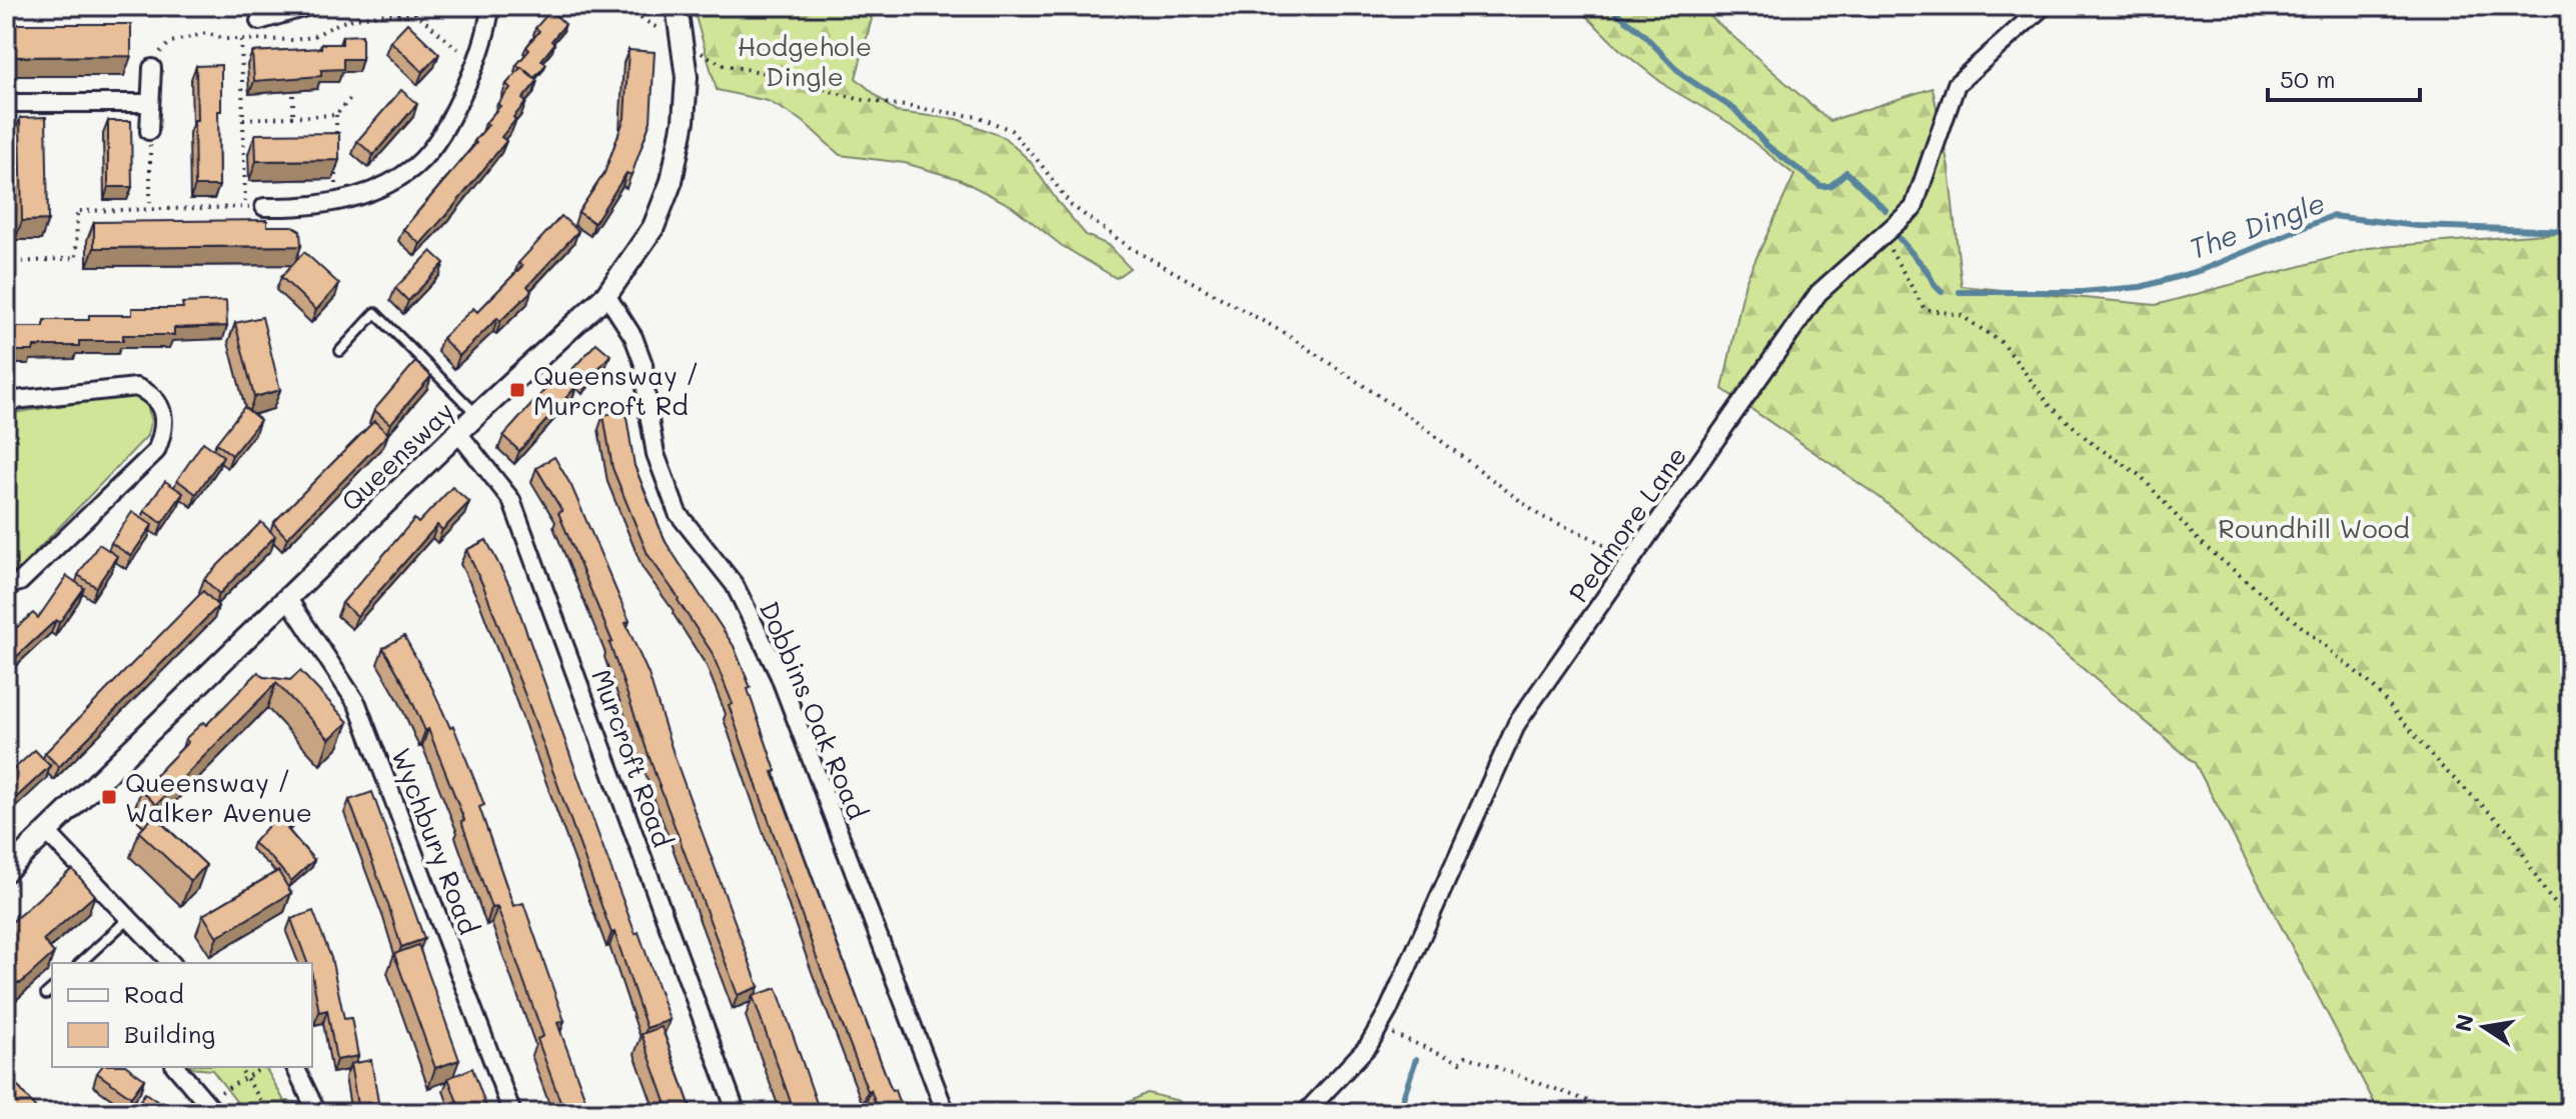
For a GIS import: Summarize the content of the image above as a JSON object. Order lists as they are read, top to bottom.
{
  "streets": {
    "street": [
      "Queensway",
      "Pedmore Lane",
      "Dobbins Oak Road",
      "Murcroft Road",
      "Wychbury Road"
    ]
  },
  "crossings": [
    ["Queensway", "Dobbins Oak Road"],
    ["Queensway", "Murcroft Road"],
    ["Queensway", "Wychbury Road"]
  ],
  "water": ["The Dingle"],
  "parks": ["Hodgehole Dingle", "Roundhill Wood"],
  "places": {
    "transit": ["Queensway / Murcroft Rd", "Queensway / Walker Avenue"]
  },
  "legend": ["Road", "Building"],
  "scale_bar": "50 m",
  "north": "left"
}
